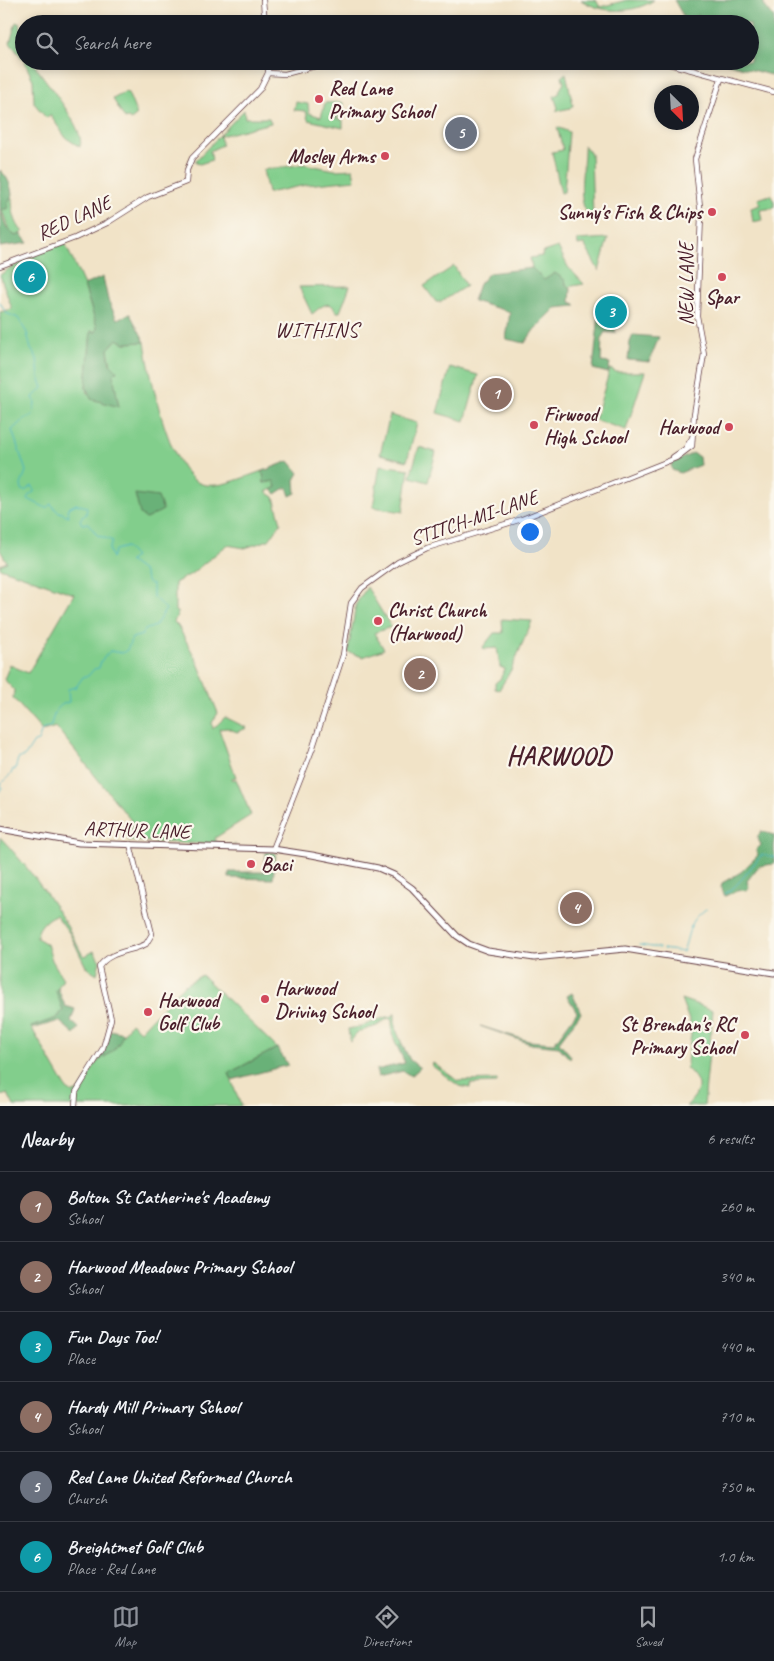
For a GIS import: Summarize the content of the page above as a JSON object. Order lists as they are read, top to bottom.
{
  "streets": {
    "main road": ["ARTHUR LANE"],
    "street": ["RED LANE", "NEW LANE", "STITCH-MI-LANE"]
  },
  "crossings": [
    ["NEW LANE", "STITCH-MI-LANE"],
    ["STITCH-MI-LANE", "ARTHUR LANE"]
  ],
  "districts": ["WITHINS", "HARWOOD"],
  "places": [
    "Red Lane Primary School",
    "Mosley Arms",
    "Sunny's Fish & Chips",
    "Spar",
    "Firwood High School",
    "Harwood",
    "Christ Church (Harwood)",
    "Baci",
    "Harwood Driving School",
    "Harwood Golf Club",
    "St Brendan's RC Primary School"
  ],
  "north": "bottom right",
  "page": {
    "search": "Search here",
    "pins": [
      "5",
      "6",
      "3",
      "1",
      "2",
      "4"
    ],
    "heading": ["Nearby", "6 results"],
    "list": [
      {
        "mark": "1",
        "name": "Bolton St Catherine's Academy",
        "note": "School",
        "value": "260 m"
      },
      {
        "mark": "2",
        "name": "Harwood Meadows Primary School",
        "note": "School",
        "value": "340 m"
      },
      {
        "mark": "3",
        "name": "Fun Days Too!",
        "note": "Place",
        "value": "440 m"
      },
      {
        "mark": "4",
        "name": "Hardy Mill Primary School",
        "note": "School",
        "value": "710 m"
      },
      {
        "mark": "5",
        "name": "Red Lane United Reformed Church",
        "note": "Church",
        "value": "750 m"
      },
      {
        "mark": "6",
        "name": "Breightmet Golf Club",
        "note": "Place · Red Lane",
        "value": "1.0 km"
      }
    ],
    "nav": ["Map", "Directions", "Saved"]
  }
}
